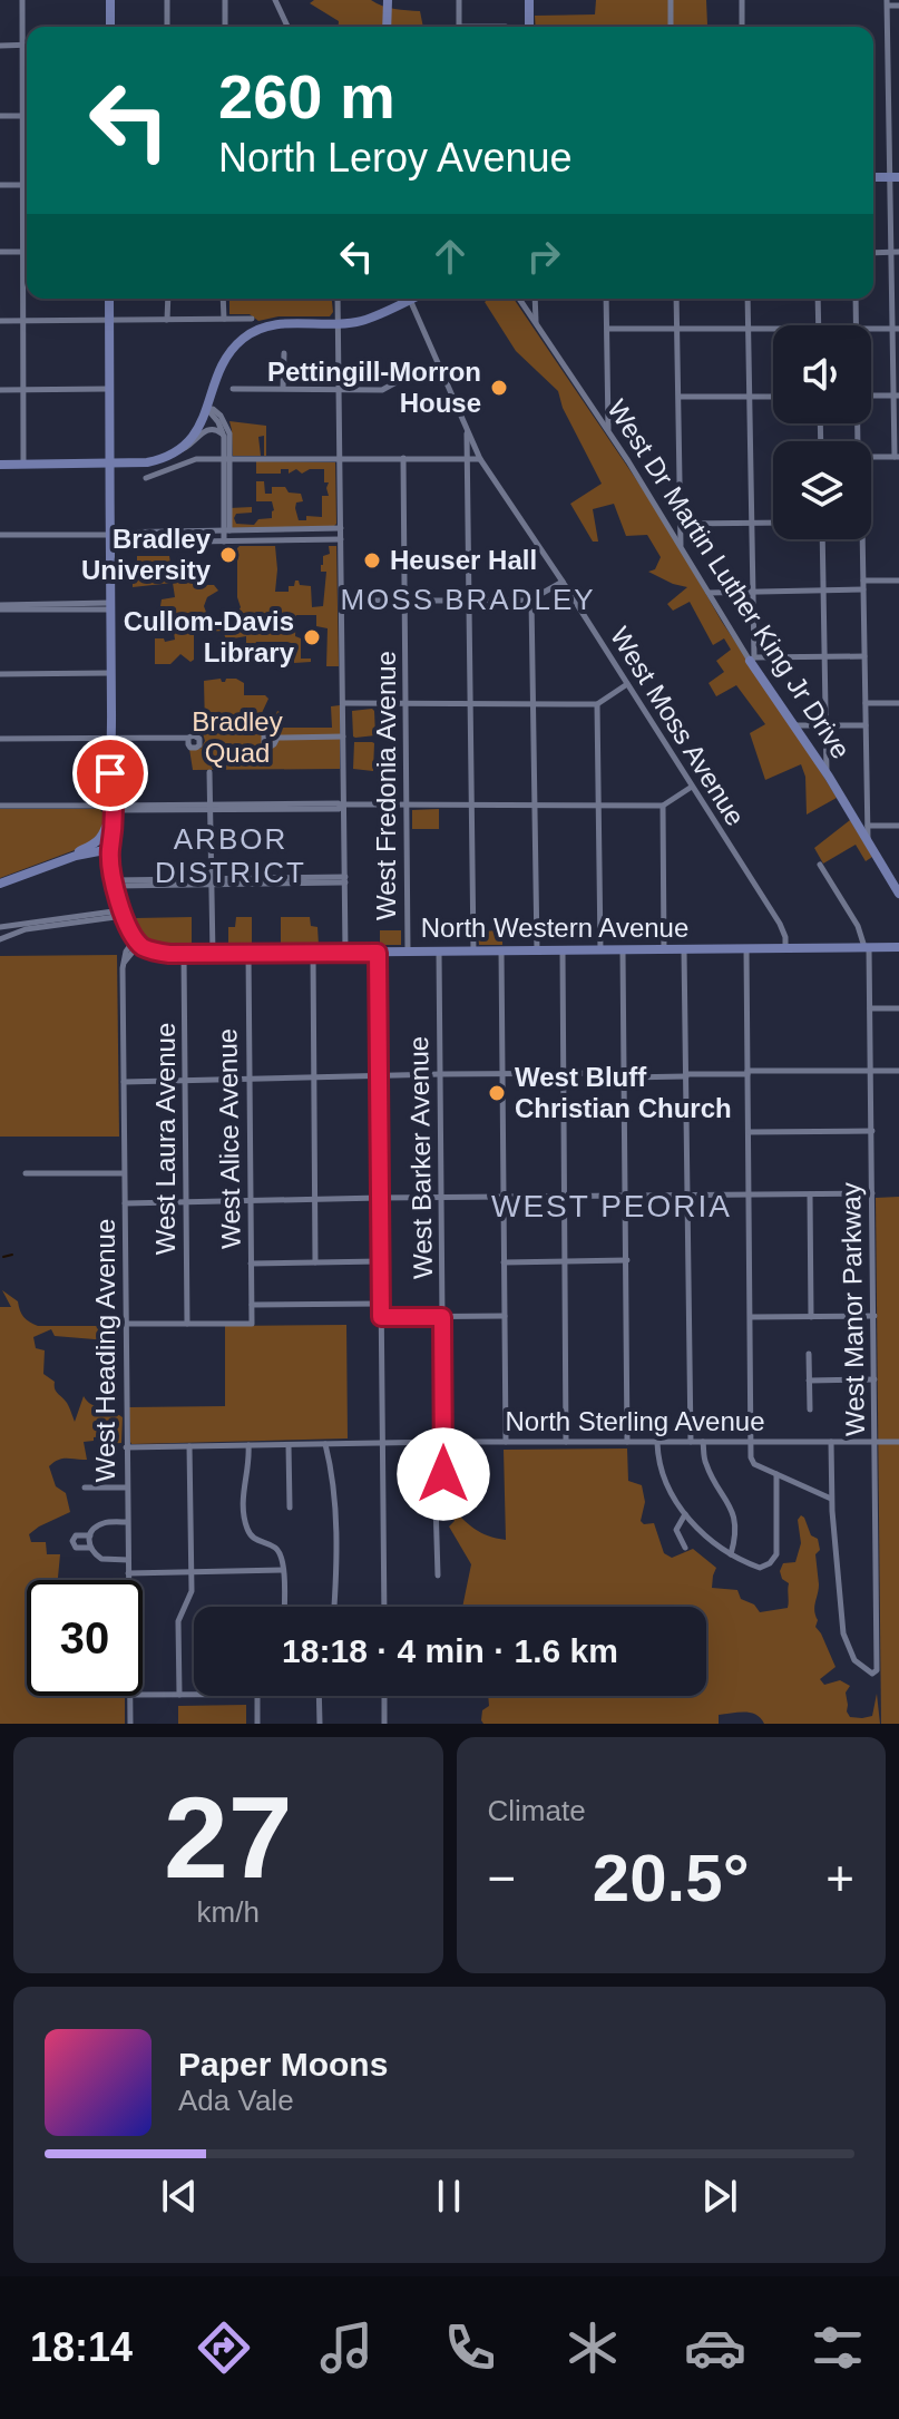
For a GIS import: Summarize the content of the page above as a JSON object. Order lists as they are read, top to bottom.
{
  "streets": {
    "main road": ["West Dr Martin Luther King Jr Drive", "North Western Avenue"],
    "street": [
      "West Moss Avenue",
      "West Fredonia Avenue",
      "West Laura Avenue",
      "West Alice Avenue",
      "West Barker Avenue",
      "West Manor Parkway",
      "West Heading Avenue",
      "North Sterling Avenue"
    ]
  },
  "crossings": [
    ["West Moss Avenue", "North Western Avenue"],
    ["West Fredonia Avenue", "North Western Avenue"],
    ["North Western Avenue", "West Laura Avenue"],
    ["North Western Avenue", "West Alice Avenue"],
    ["North Western Avenue", "West Barker Avenue"],
    ["North Western Avenue", "West Manor Parkway"],
    ["North Western Avenue", "West Heading Avenue"],
    ["West Laura Avenue", "West Alice Avenue"],
    ["West Barker Avenue", "North Sterling Avenue"],
    ["West Manor Parkway", "North Sterling Avenue"],
    ["West Heading Avenue", "North Sterling Avenue"]
  ],
  "districts": ["MOSS BRADLEY", "ARBOR DISTRICT", "WEST PEORIA"],
  "parks": ["Bradley Quad"],
  "places": [
    "Pettingill-Morron House",
    "Bradley University",
    "Heuser Hall",
    "Cullom-Davis Library",
    "West Bluff Christian Church"
  ],
  "page": {
    "turn": ["260 m", "North Leroy Avenue"],
    "limit": "30",
    "trip": "18:18 · 4 min · 1.6 km",
    "tile": [
      ["27", "km/h"],
      "Climate"
    ],
    "heat": ["−", "20.5°", "+"],
    "song": ["Paper Moons", "Ada Vale"],
    "tabs": "18:14"
  }
}
